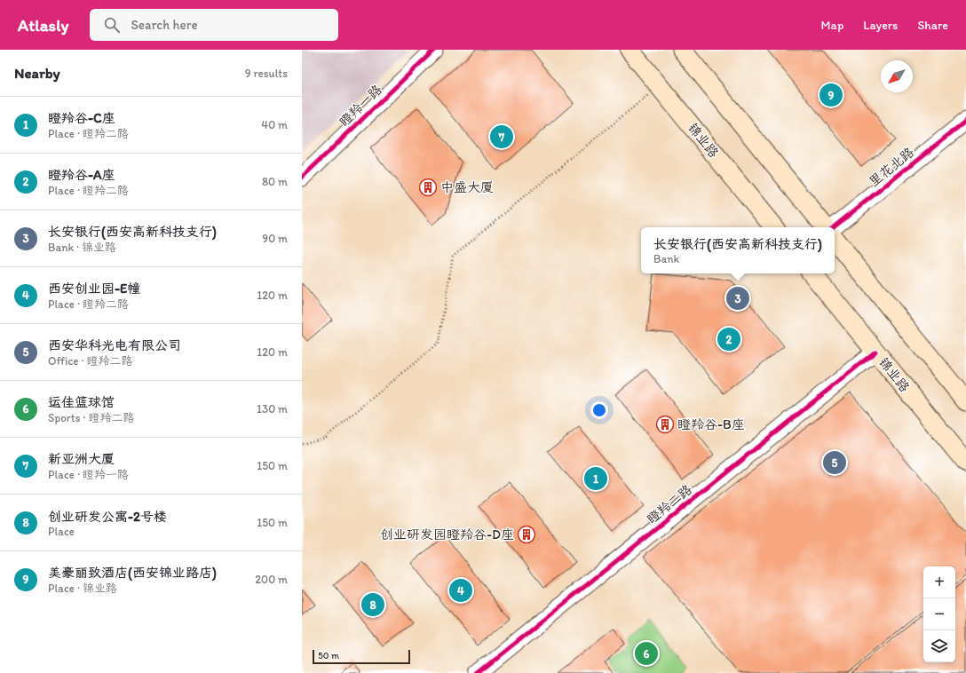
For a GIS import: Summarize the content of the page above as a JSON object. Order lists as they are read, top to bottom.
{
  "streets": {
    "main road": ["锦业路"],
    "street": ["瞪羚一路", "里花北路", "瞪羚二路"]
  },
  "crossings": [
    ["锦业路", "瞪羚二路"]
  ],
  "places": {
    "building": ["中盛大厦", "瞪羚谷-B座", "创业研发园瞪羚谷-D座"]
  },
  "scale_bar": "50 m",
  "north": "bottom left",
  "page": {
    "header": "Atlasly",
    "search": "Search here",
    "nav": ["Map", "Layers", "Share"],
    "heading": ["Nearby", "9 results"],
    "pins": [
      "9",
      "7",
      "3",
      "2",
      "5",
      "1",
      "4",
      "8",
      "6"
    ],
    "list": [
      {
        "mark": "1",
        "name": "瞪羚谷-C座",
        "note": "Place · 瞪羚二路",
        "value": "40 m"
      },
      {
        "mark": "2",
        "name": "瞪羚谷-A座",
        "note": "Place · 瞪羚二路",
        "value": "80 m"
      },
      {
        "mark": "3",
        "name": "长安银行(西安高新科技支行)",
        "note": "Bank · 锦业路",
        "value": "90 m"
      },
      {
        "mark": "4",
        "name": "西安创业园-E幢",
        "note": "Place · 瞪羚二路",
        "value": "120 m"
      },
      {
        "mark": "5",
        "name": "西安华科光电有限公司",
        "note": "Office · 瞪羚二路",
        "value": "120 m"
      },
      {
        "mark": "6",
        "name": "运佳篮球馆",
        "note": "Sports · 瞪羚二路",
        "value": "130 m"
      },
      {
        "mark": "7",
        "name": "新亚洲大厦",
        "note": "Place · 瞪羚一路",
        "value": "150 m"
      },
      {
        "mark": "8",
        "name": "创业研发公寓-2号楼",
        "note": "Place",
        "value": "150 m"
      },
      {
        "mark": "9",
        "name": "美豪丽致酒店(西安锦业路店)",
        "note": "Place · 锦业路",
        "value": "200 m"
      }
    ],
    "popup": ["长安银行(西安高新科技支行)", "Bank"],
    "map_buttons": ["+", "−"],
    "scale": "50 m"
  }
}
